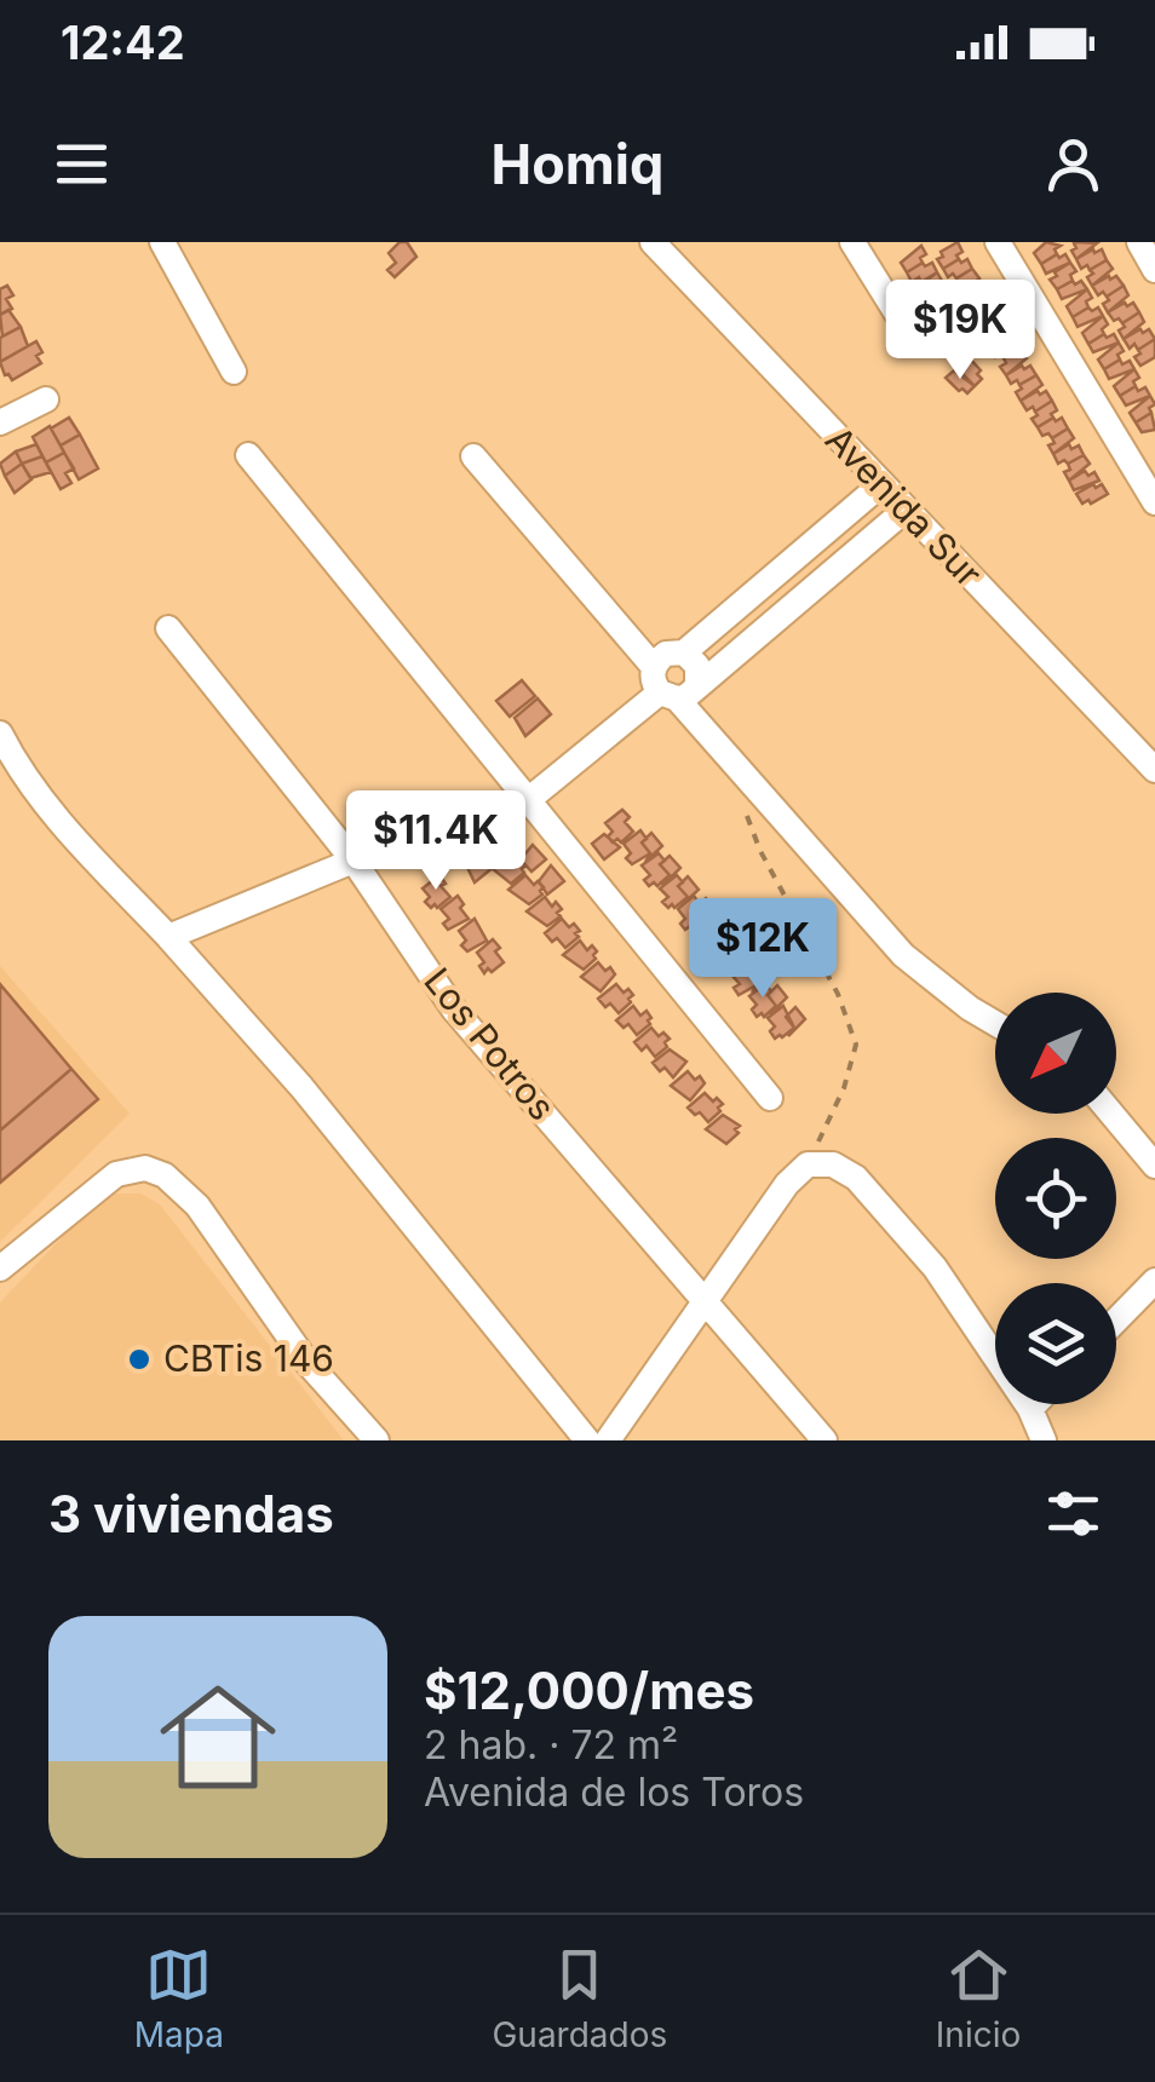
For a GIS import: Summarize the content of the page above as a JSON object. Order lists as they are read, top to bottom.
{
  "streets": {
    "street": ["Avenida Sur", "Los Potros"]
  },
  "places": ["CBTis 146"],
  "north": "bottom left",
  "page": {
    "status": "12:42",
    "header": "Homiq",
    "price": ["$19K", "$11.4K", "$12K"],
    "heading": "3 viviendas",
    "list": [
      {
        "name": "$12,000/mes",
        "note": "2 hab. · 72 m² · Avenida de los Toros"
      }
    ],
    "tabs": ["Mapa", "Guardados", "Inicio"]
  }
}
